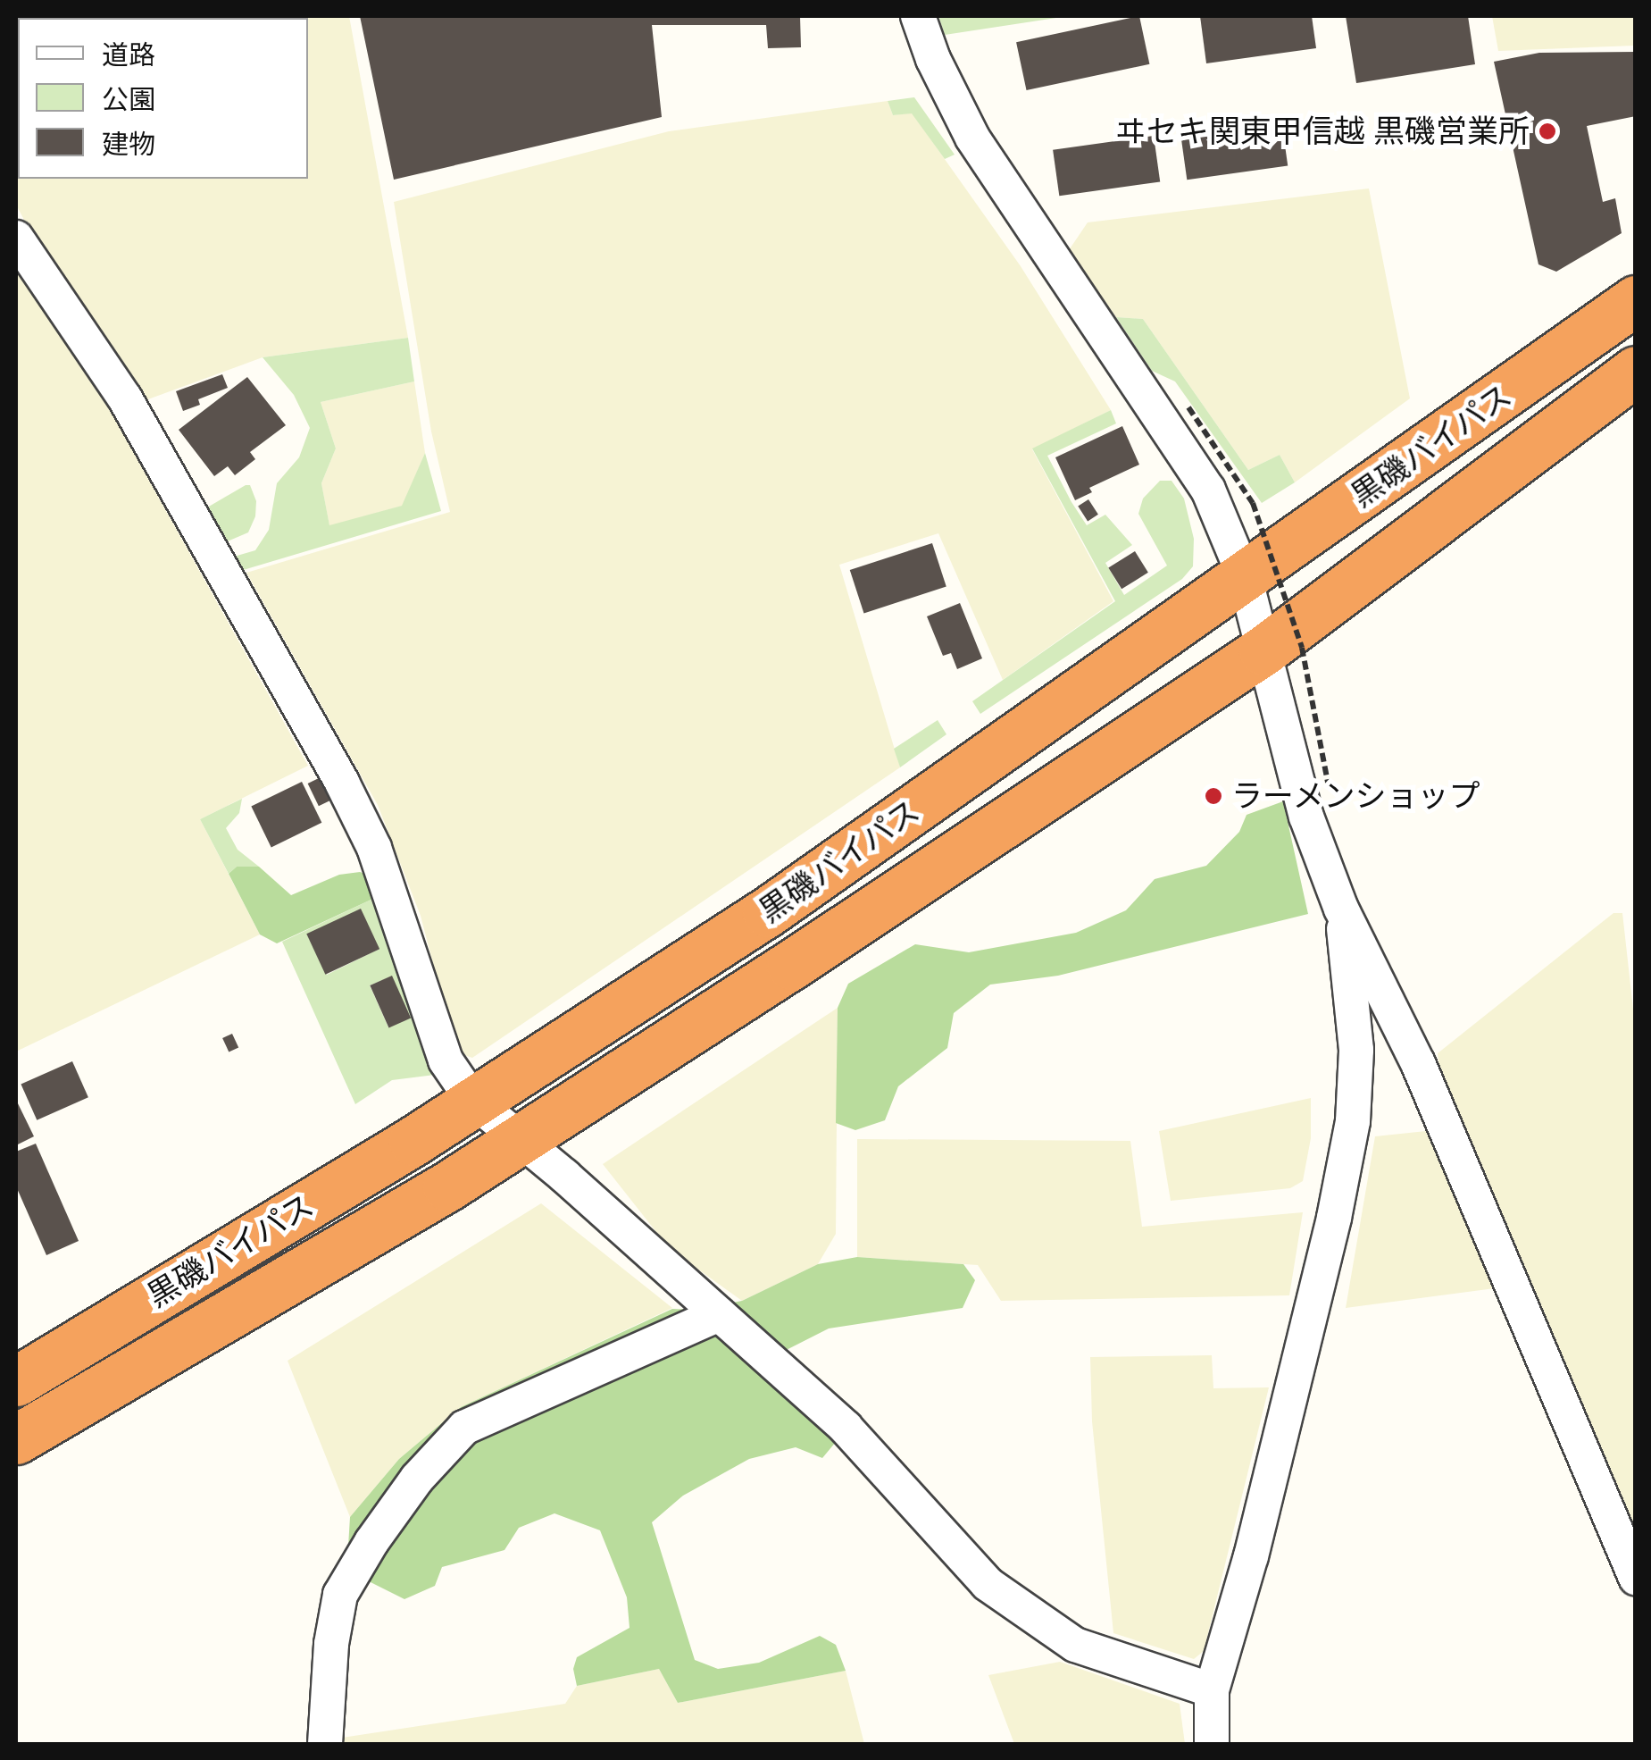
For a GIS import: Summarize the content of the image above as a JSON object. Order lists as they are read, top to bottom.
{
  "streets": {
    "highway": ["黒磯バイパス"]
  },
  "places": ["ヰセキ関東甲信越 黒磯営業所", "ラーメンショップ"],
  "legend": ["道路", "公園", "建物"]
}
